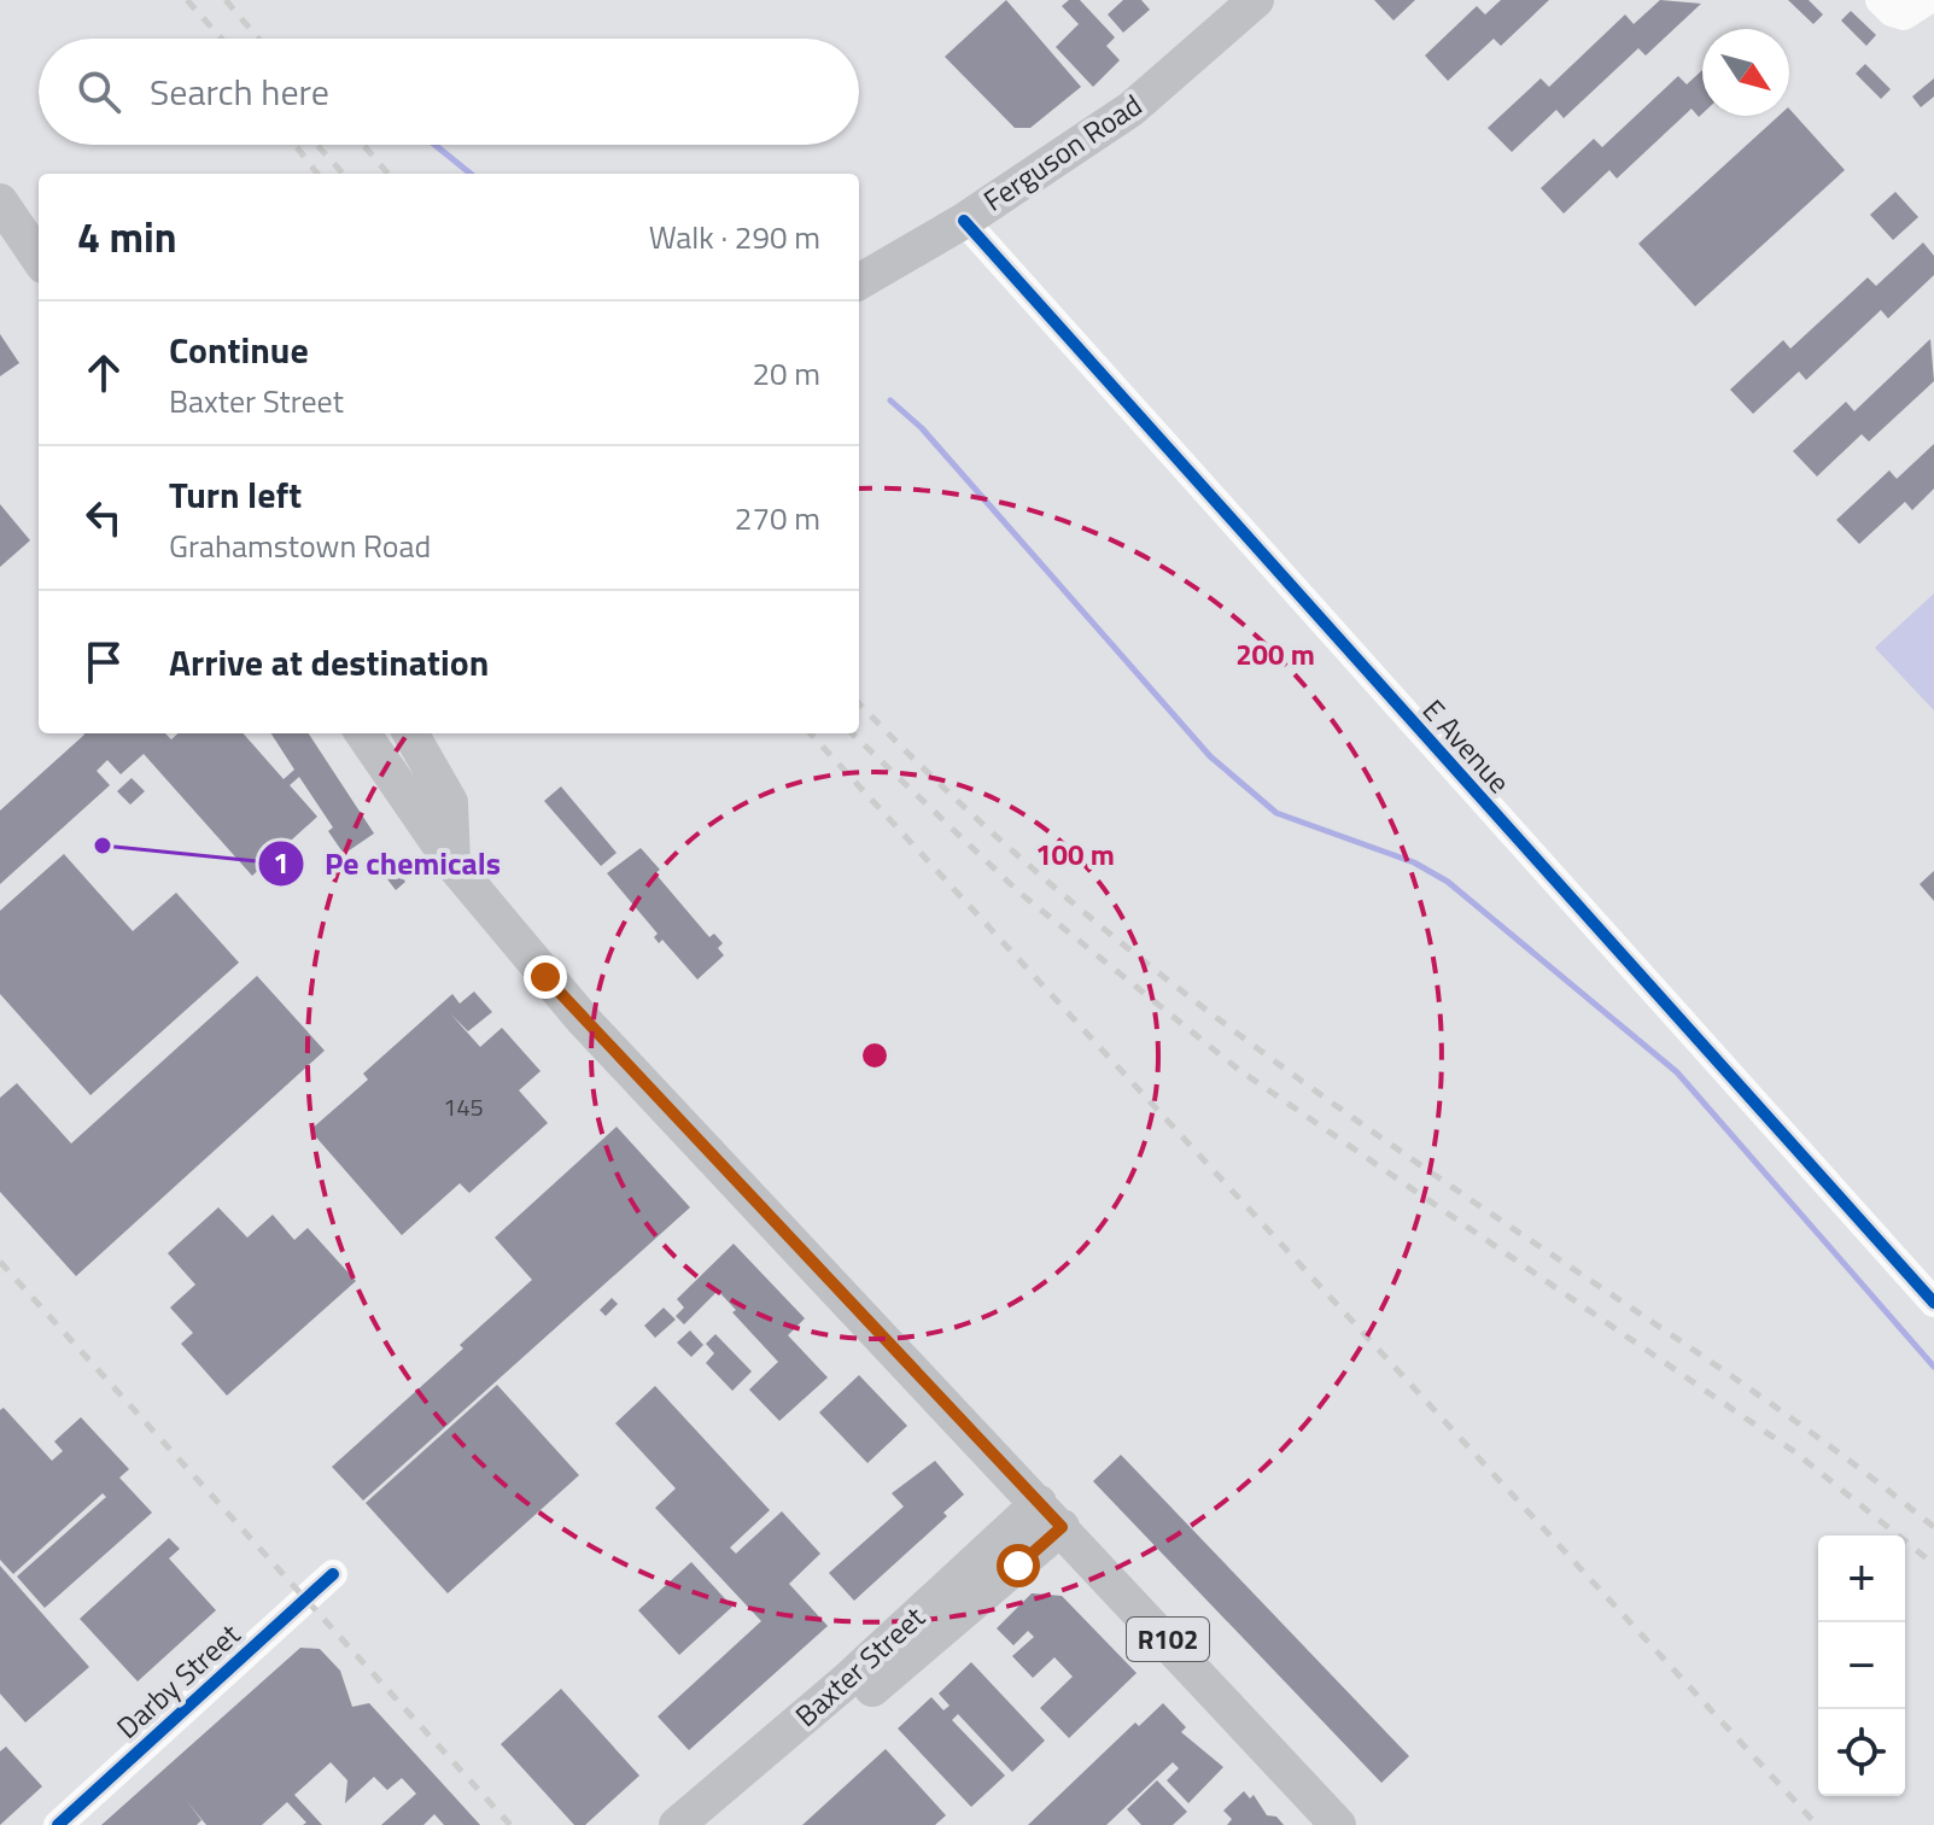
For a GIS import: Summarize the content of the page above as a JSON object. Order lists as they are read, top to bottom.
{
  "streets": {
    "main road": ["Ferguson Road", "R102", "Baxter Street"],
    "street": ["E Avenue", "Darby Street"]
  },
  "crossings": [
    ["Ferguson Road", "E Avenue"],
    ["R102", "Baxter Street"]
  ],
  "places": ["Pe chemicals"],
  "house_numbers": ["145"],
  "north": "bottom right",
  "page": {
    "search": "Search here",
    "heading": ["4 min", "Walk · 290 m"],
    "list": [
      ["Continue", "Baxter Street", "20 m"],
      ["Turn left", "Grahamstown Road", "270 m"],
      "Arrive at destination"
    ],
    "map_buttons": ["+", "−"]
  },
  "rings": ["200 m", "100 m"]
}
